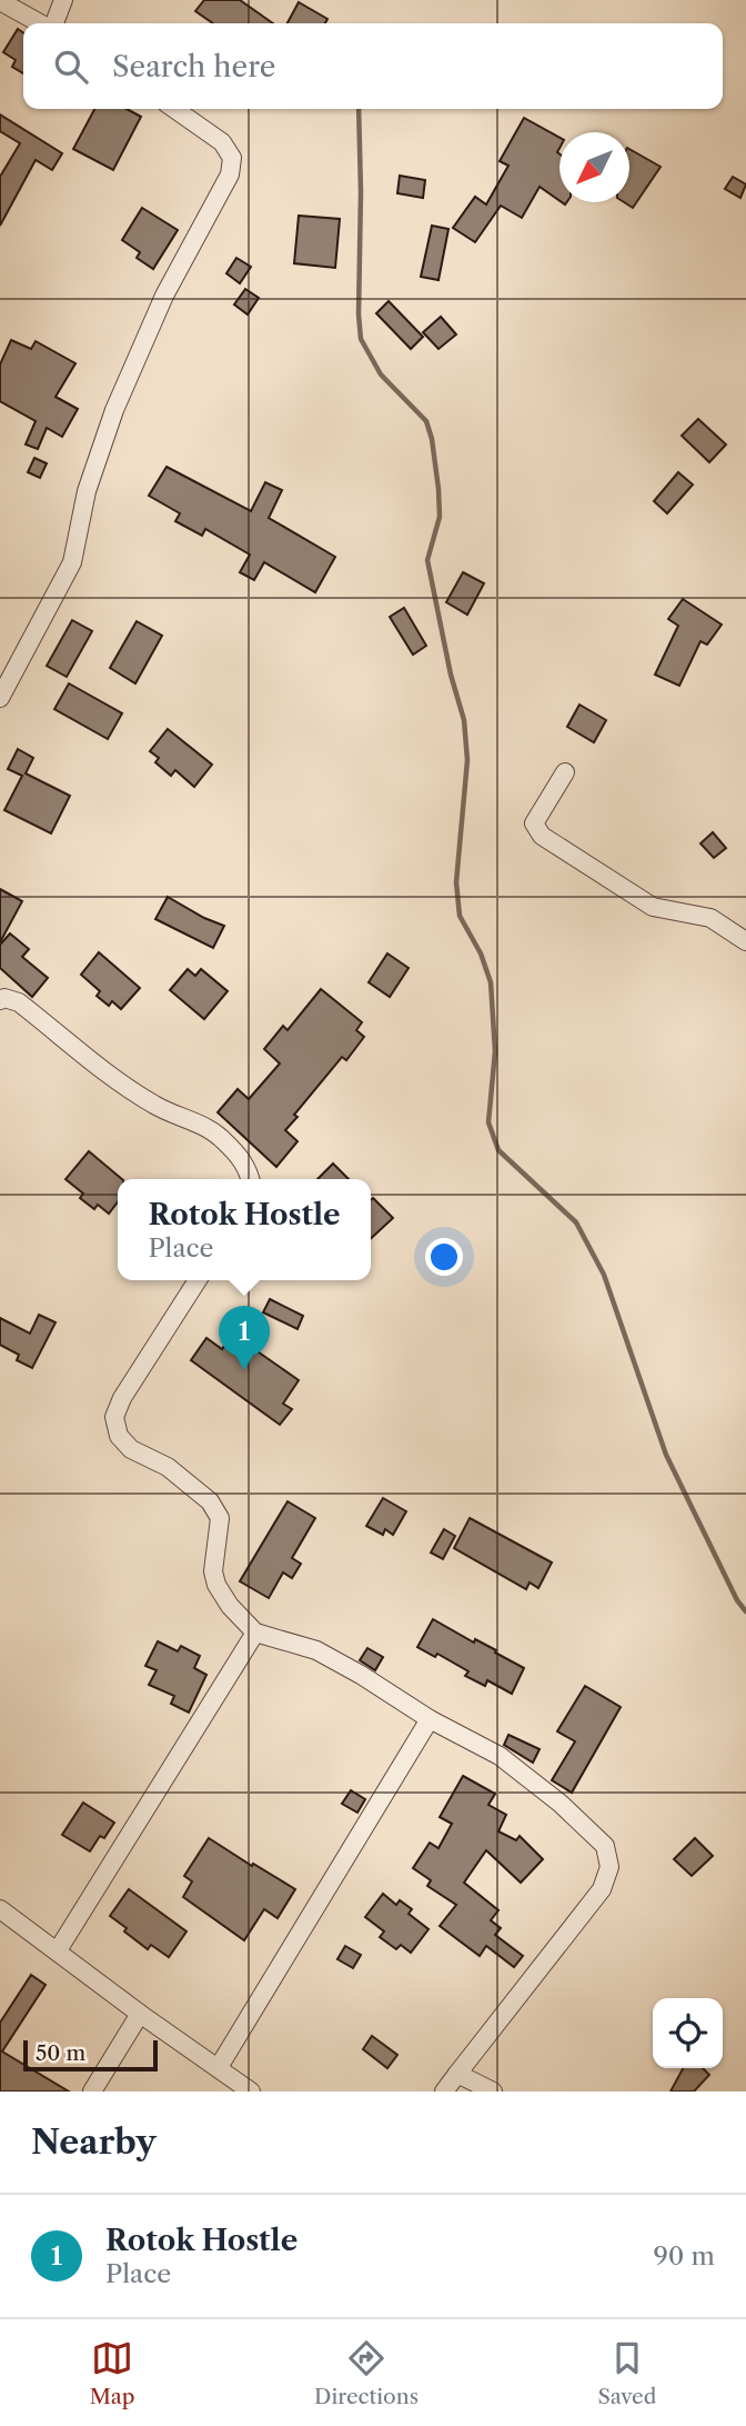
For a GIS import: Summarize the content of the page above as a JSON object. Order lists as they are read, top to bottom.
{
  "scale_bar": "50 m",
  "north": "bottom left",
  "page": {
    "search": "Search here",
    "popup": ["Rotok Hostle", "Place"],
    "pins": "1",
    "scale": "50 m",
    "heading": "Nearby",
    "list": [
      {
        "mark": "1",
        "name": "Rotok Hostle",
        "note": "Place",
        "value": "90 m"
      }
    ],
    "nav": ["Map", "Directions", "Saved"]
  }
}
